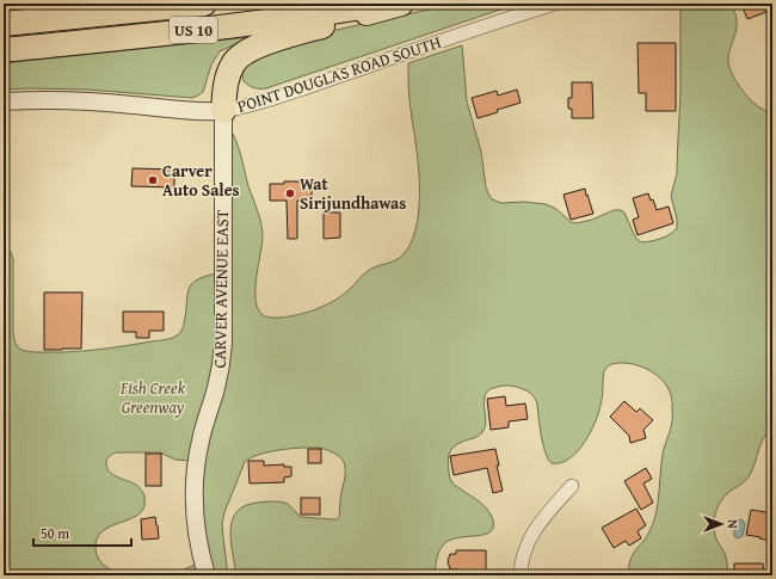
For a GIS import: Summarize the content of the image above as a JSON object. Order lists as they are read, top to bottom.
{
  "streets": {
    "highway": ["US 10"],
    "street": ["POINT DOUGLAS ROAD SOUTH", "CARVER AVENUE EAST"]
  },
  "crossings": [
    ["POINT DOUGLAS ROAD SOUTH", "CARVER AVENUE EAST"]
  ],
  "parks": ["Fish Creek Greenway"],
  "places": ["Carver Auto Sales", "Wat Sirijundhawas"],
  "scale_bar": "50 m",
  "north": "right"
}
